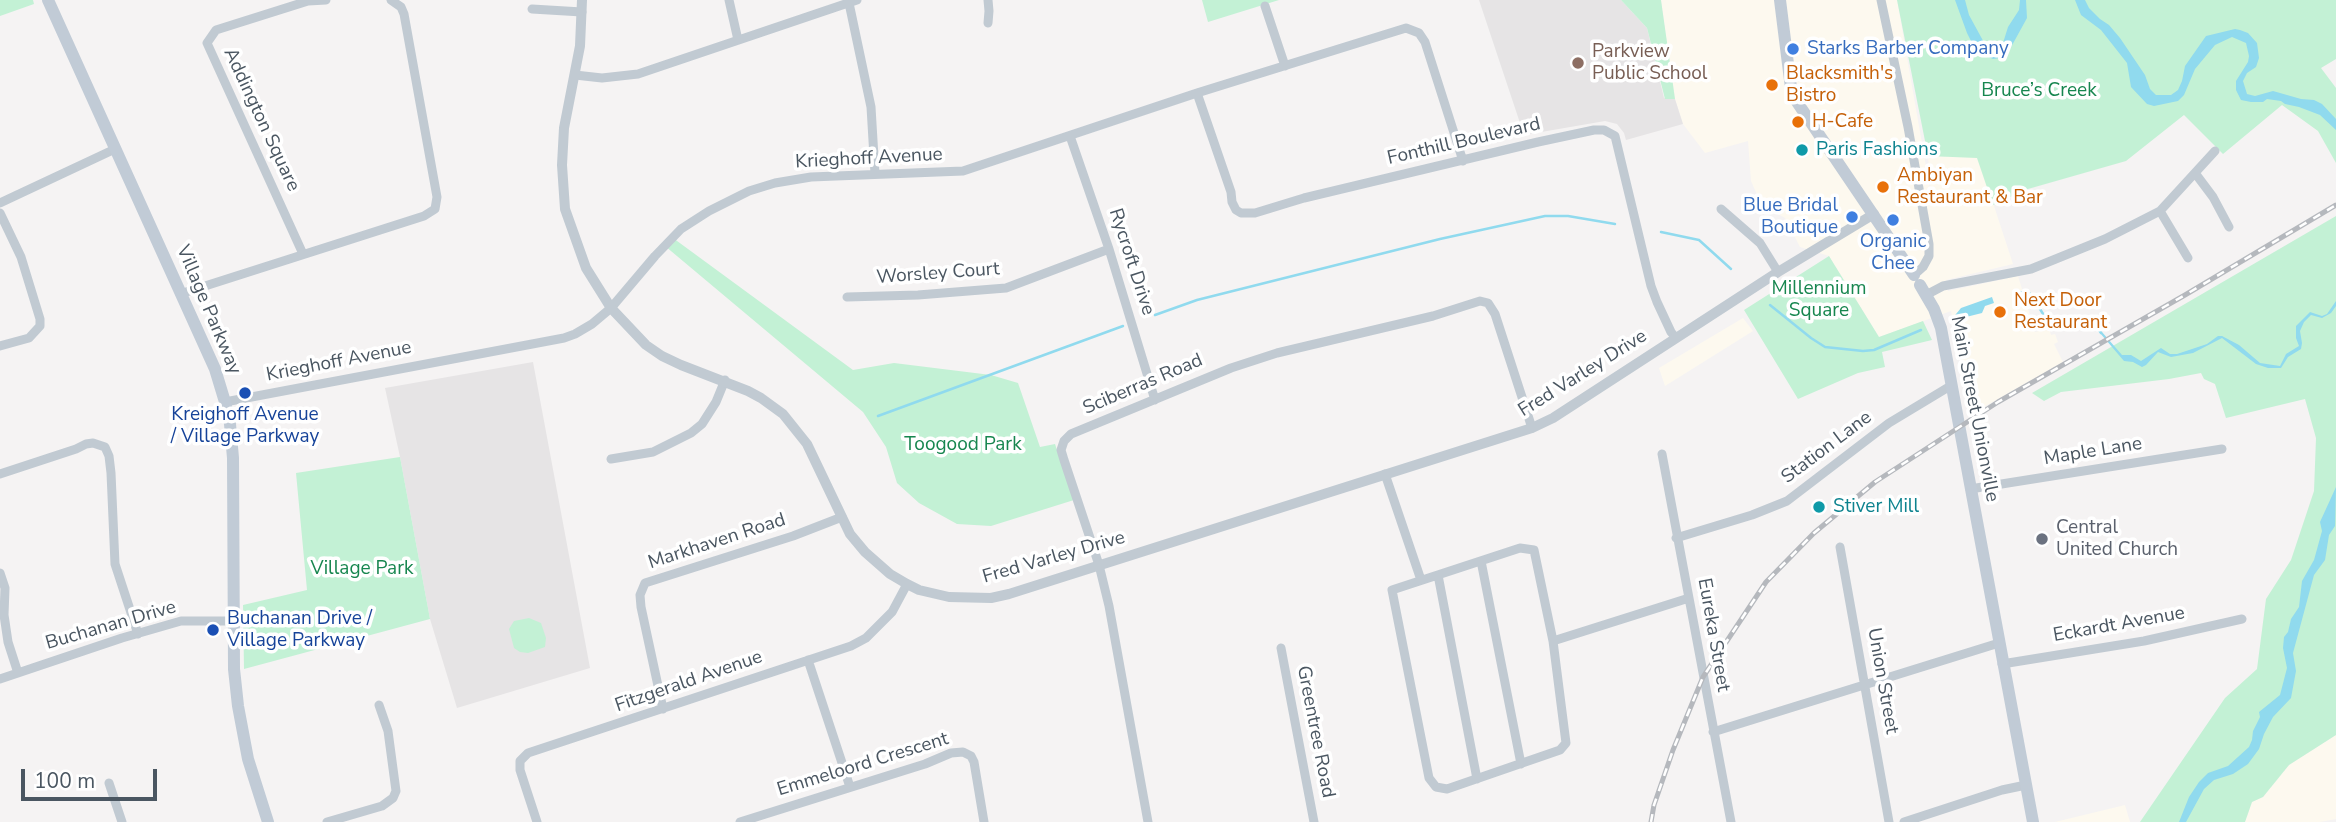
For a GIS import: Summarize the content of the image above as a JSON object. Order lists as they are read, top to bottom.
{
  "streets": {
    "main road": ["Village Parkway", "Main Street Unionville"],
    "street": [
      "Addington Square",
      "Fonthill Boulevard",
      "Krieghoff Avenue",
      "Rycroft Drive",
      "Worsley Court",
      "Fred Varley Drive",
      "Sciberras Road",
      "Station Lane",
      "Maple Lane",
      "Markhaven Road",
      "Eckardt Avenue",
      "Buchanan Drive",
      "Eureka Street",
      "Union Street",
      "Fitzgerald Avenue",
      "Greentree Road",
      "Emmeloord Crescent"
    ]
  },
  "crossings": [
    ["Fonthill Boulevard", "Krieghoff Avenue"],
    ["Fonthill Boulevard", "Fred Varley Drive"],
    ["Krieghoff Avenue", "Rycroft Drive"],
    ["Krieghoff Avenue", "Village Parkway"],
    ["Krieghoff Avenue", "Fred Varley Drive"],
    ["Rycroft Drive", "Worsley Court"],
    ["Rycroft Drive", "Sciberras Road"],
    ["Village Parkway", "Buchanan Drive"],
    ["Fred Varley Drive", "Sciberras Road"],
    ["Fred Varley Drive", "Main Street Unionville"],
    ["Fred Varley Drive", "Markhaven Road"],
    ["Fred Varley Drive", "Fitzgerald Avenue"],
    ["Main Street Unionville", "Station Lane"],
    ["Main Street Unionville", "Maple Lane"],
    ["Main Street Unionville", "Eckardt Avenue"],
    ["Station Lane", "Eureka Street"],
    ["Markhaven Road", "Fitzgerald Avenue"]
  ],
  "parks": [
    "Bruce’s Creek",
    "Millennium Square",
    "Toogood Park",
    "Village Park"
  ],
  "places": [
    "Starks Barber Company",
    "Parkview Public School",
    "Blacksmith's Bistro",
    "H-Cafe",
    "Paris Fashions",
    "Ambiyan Restaurant & Bar",
    "Blue Bridal Boutique",
    "Organic Chee",
    "Next Door Restaurant",
    "Kreighoff Avenue / Village Parkway",
    "Stiver Mill",
    "Central United Church",
    "Buchanan Drive / Village Parkway"
  ],
  "scale_bar": "100 m"
}
